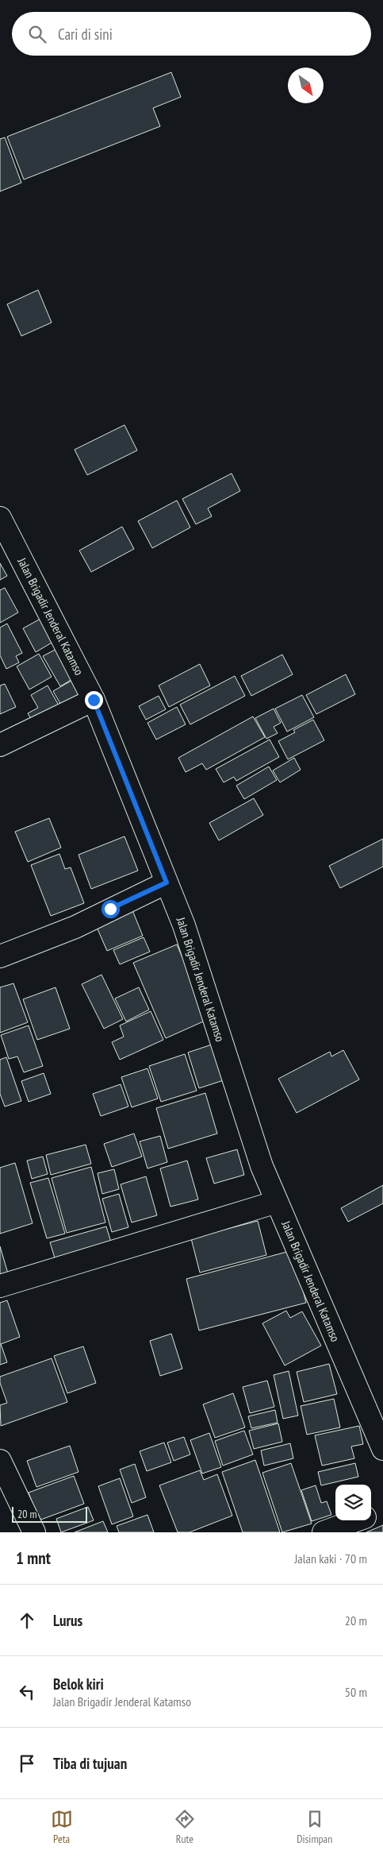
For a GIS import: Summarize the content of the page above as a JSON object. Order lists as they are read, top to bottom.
{
  "streets": {
    "main road": ["Jalan Brigadir Jenderal Katamso"]
  },
  "scale_bar": "20 m",
  "north": "bottom right",
  "page": {
    "search": "Cari di sini",
    "scale": "20 m",
    "heading": ["1 mnt", "Jalan kaki · 70 m"],
    "list": [
      ["Lurus", "20 m"],
      ["Belok kiri", "Jalan Brigadir Jenderal Katamso", "50 m"],
      "Tiba di tujuan"
    ],
    "nav": ["Peta", "Rute", "Disimpan"]
  }
}
